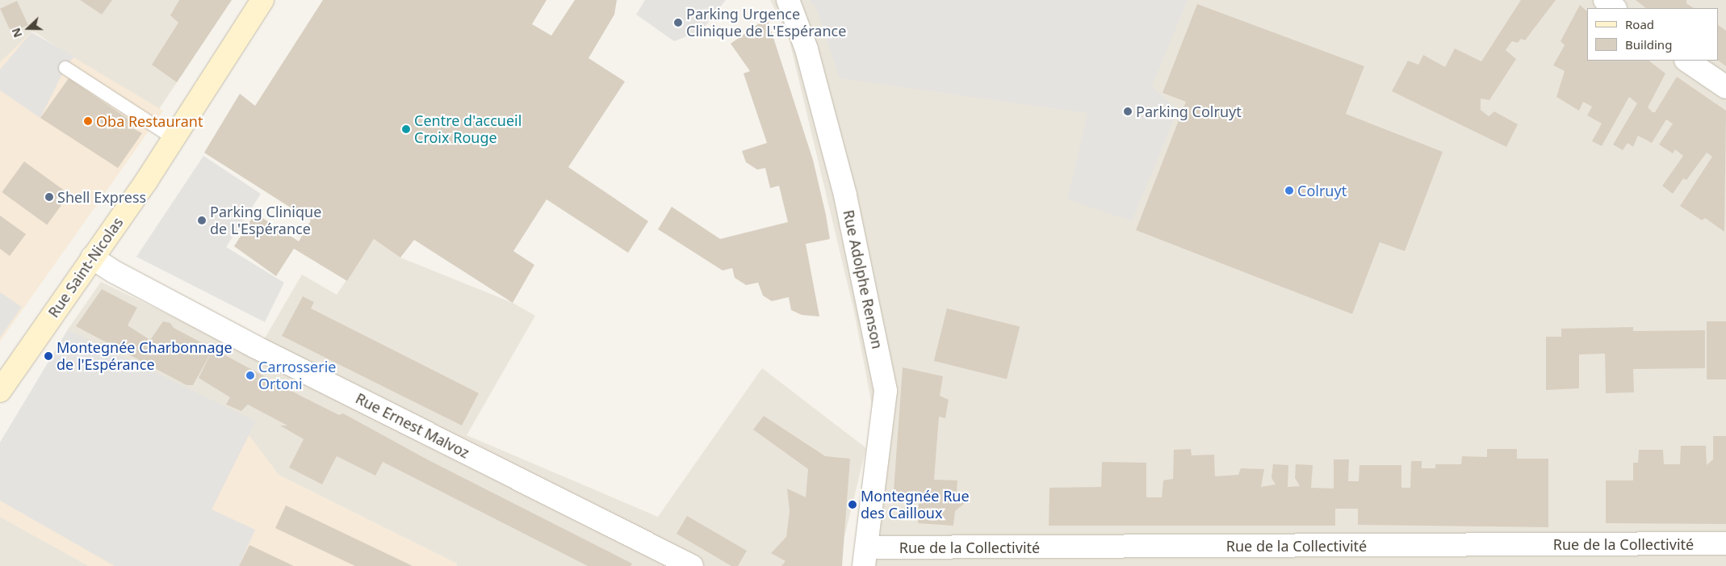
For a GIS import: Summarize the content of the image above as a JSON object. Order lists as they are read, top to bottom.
{
  "streets": {
    "street": [
      "Rue Saint-Nicolas",
      "Rue Adolphe Renson",
      "Rue Ernest Malvoz",
      "Rue de la Collectivité"
    ]
  },
  "crossings": [
    ["Rue Saint-Nicolas", "Rue Ernest Malvoz"],
    ["Rue Adolphe Renson", "Rue de la Collectivité"]
  ],
  "places": [
    "Parking Urgence Clinique de L'Espérance",
    "Parking Colruyt",
    "Oba Restaurant",
    "Centre d'accueil Croix Rouge",
    "Colruyt",
    "Shell Express",
    "Parking Clinique de L'Espérance",
    "Montegnée Charbonnage de l'Espérance",
    "Carrosserie Ortoni",
    "Montegnée Rue des Cailloux"
  ],
  "legend": ["Road", "Building"],
  "north": "left"
}
